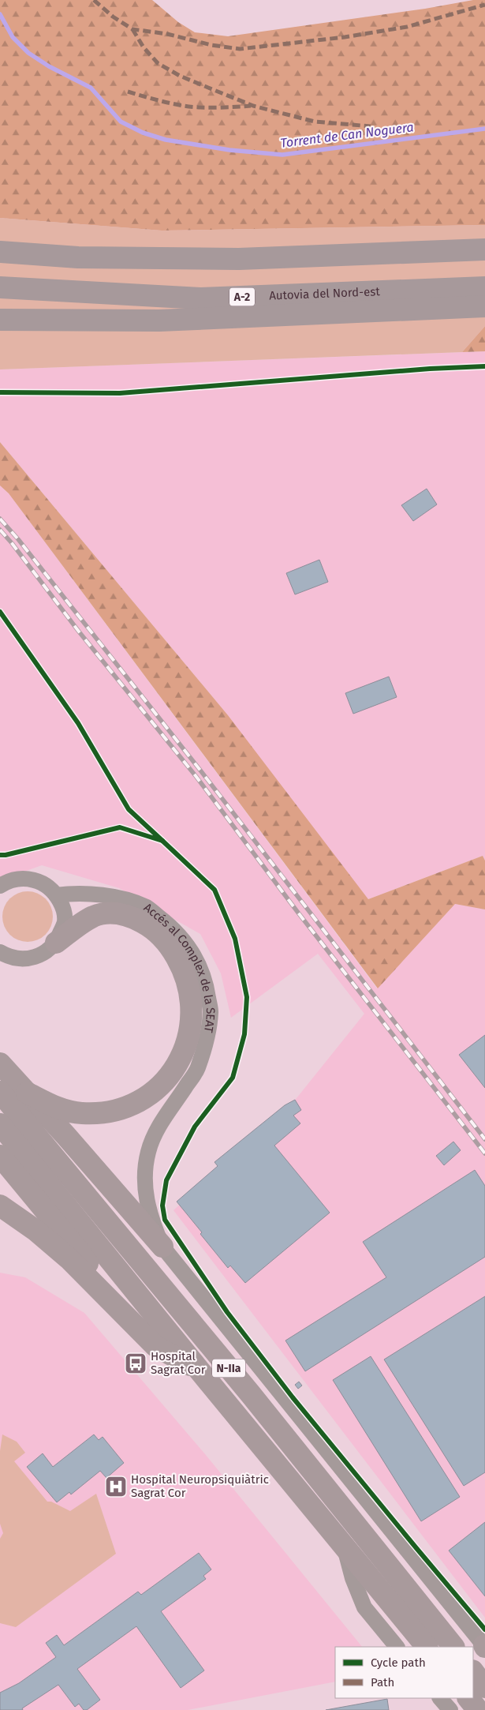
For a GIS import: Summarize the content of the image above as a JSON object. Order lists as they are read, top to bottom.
{
  "streets": {
    "highway": ["Autovia del Nord-est", "A-2", "N-IIa"],
    "street": ["Accés al Complex de la SEAT"]
  },
  "water": ["Torrent de Can Noguera"],
  "places": {
    "bus stop": ["Hospital Sagrat Cor"],
    "hospital": ["Hospital Neuropsiquiàtric Sagrat Cor"]
  },
  "legend": ["Cycle path", "Path"]
}
